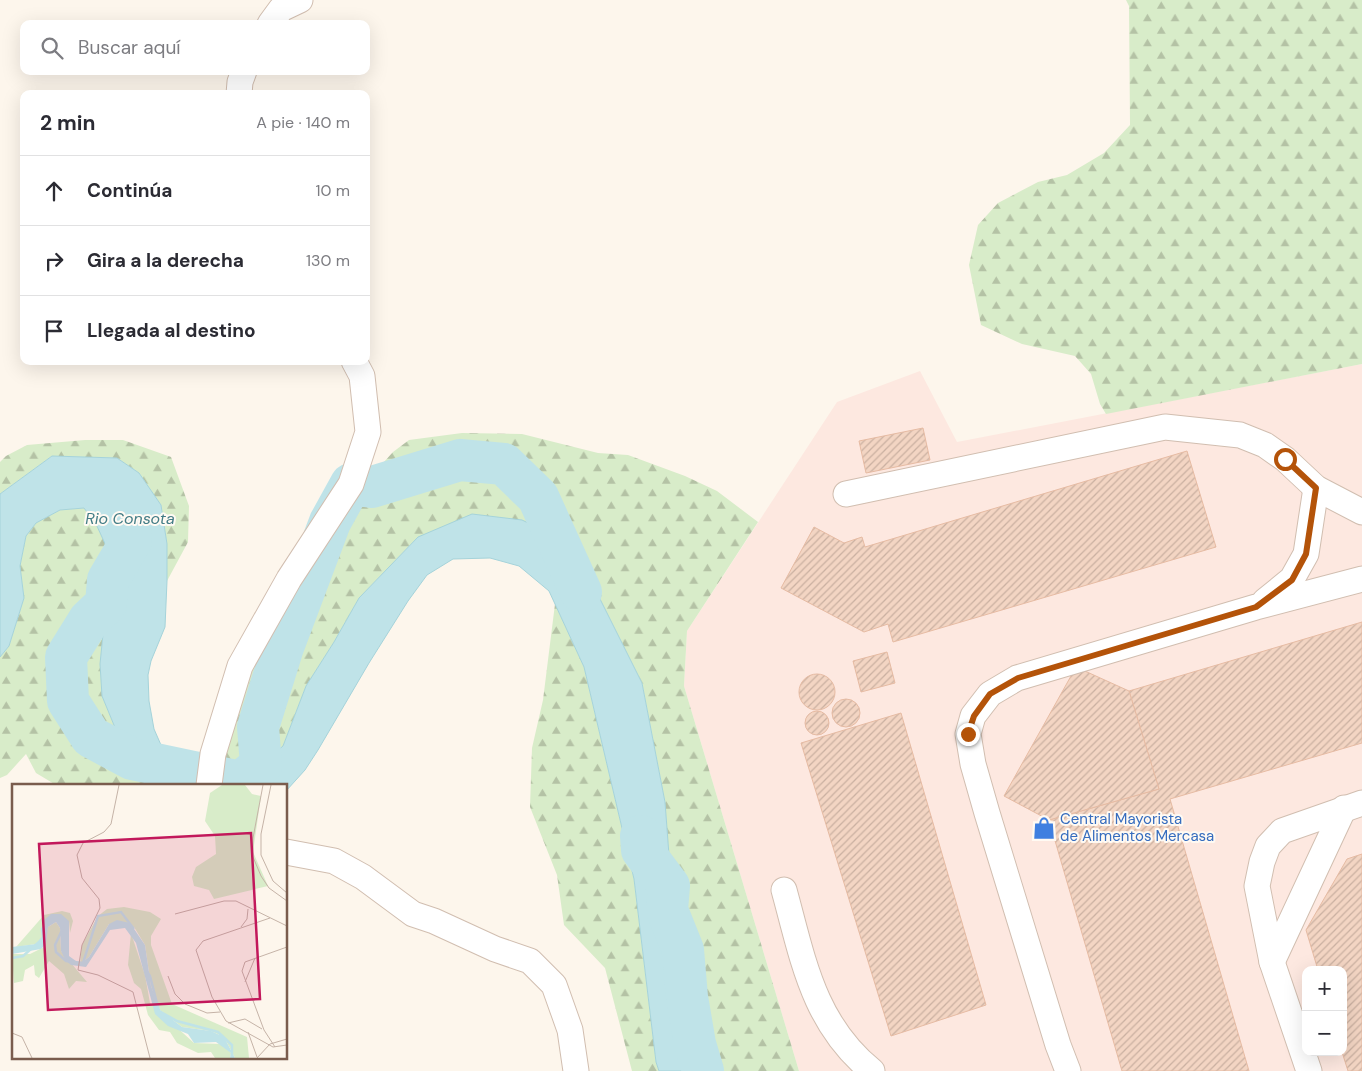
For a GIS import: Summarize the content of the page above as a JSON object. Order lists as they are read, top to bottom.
{
  "water": ["Rio Consota"],
  "places": {
    "shop": ["Central Mayorista de Alimentos Mercasa"]
  },
  "page": {
    "search": "Buscar aquí",
    "heading": ["2 min", "A pie · 140 m"],
    "list": [
      ["Continúa", "10 m"],
      ["Gira a la derecha", "130 m"],
      "Llegada al destino"
    ],
    "map_buttons": ["+", "−"]
  }
}
